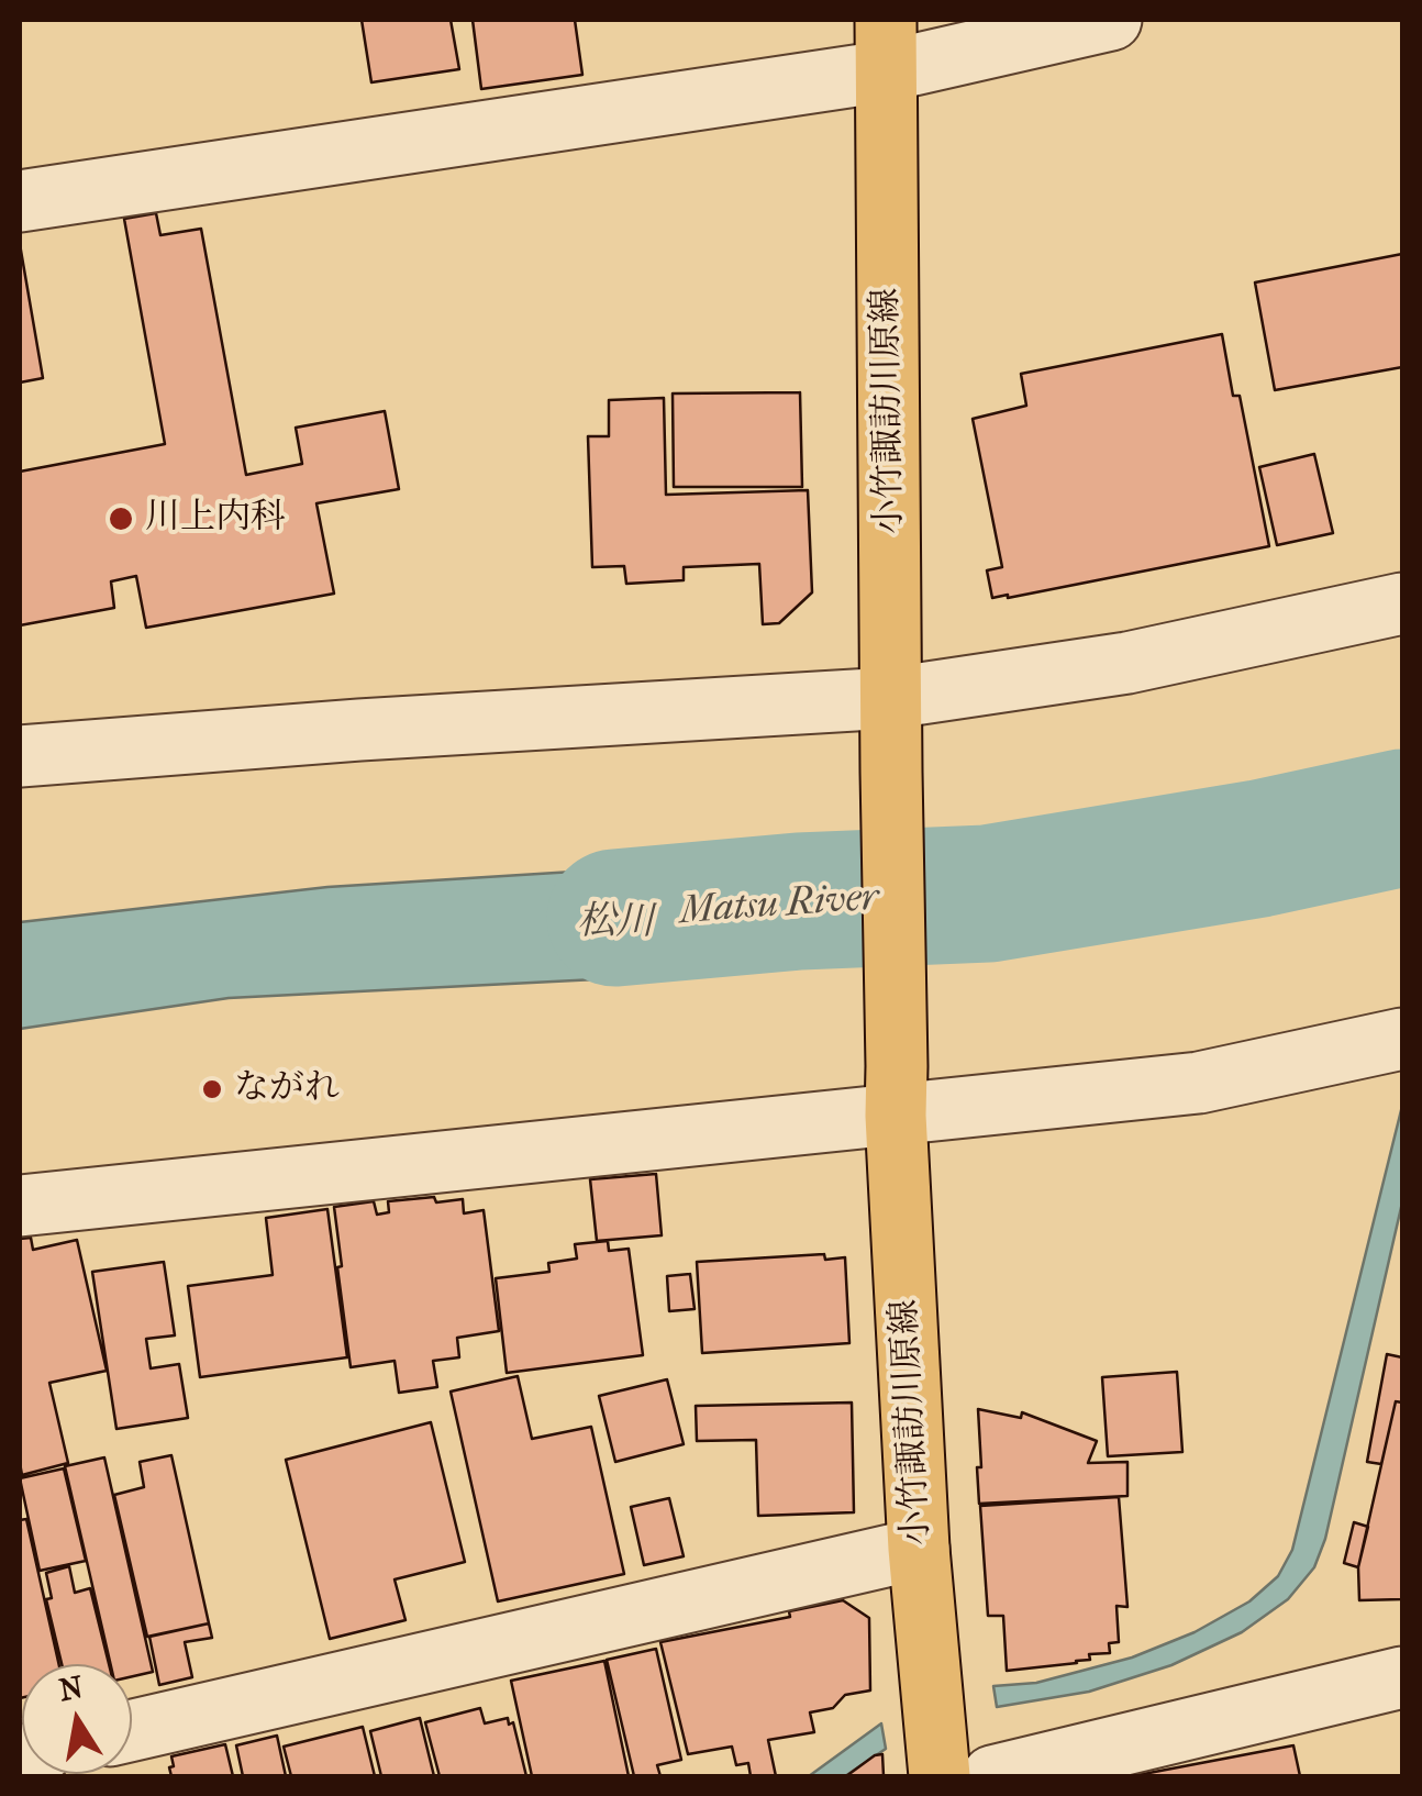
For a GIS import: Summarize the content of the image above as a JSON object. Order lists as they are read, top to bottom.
{
  "streets": {
    "main road": ["小竹諏訪川原線"]
  },
  "water": ["Matsu River", "松川"],
  "places": ["川上内科", "ながれ"],
  "north": "top"
}
